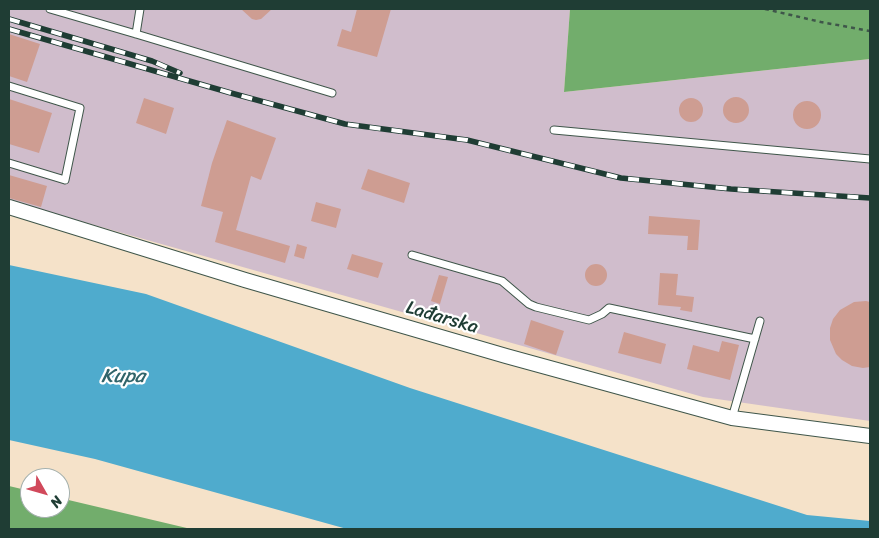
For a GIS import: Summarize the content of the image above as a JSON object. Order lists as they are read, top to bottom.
{
  "streets": {
    "street": ["Lađarska"]
  },
  "water": ["Kupa"],
  "north": "bottom right"
}
